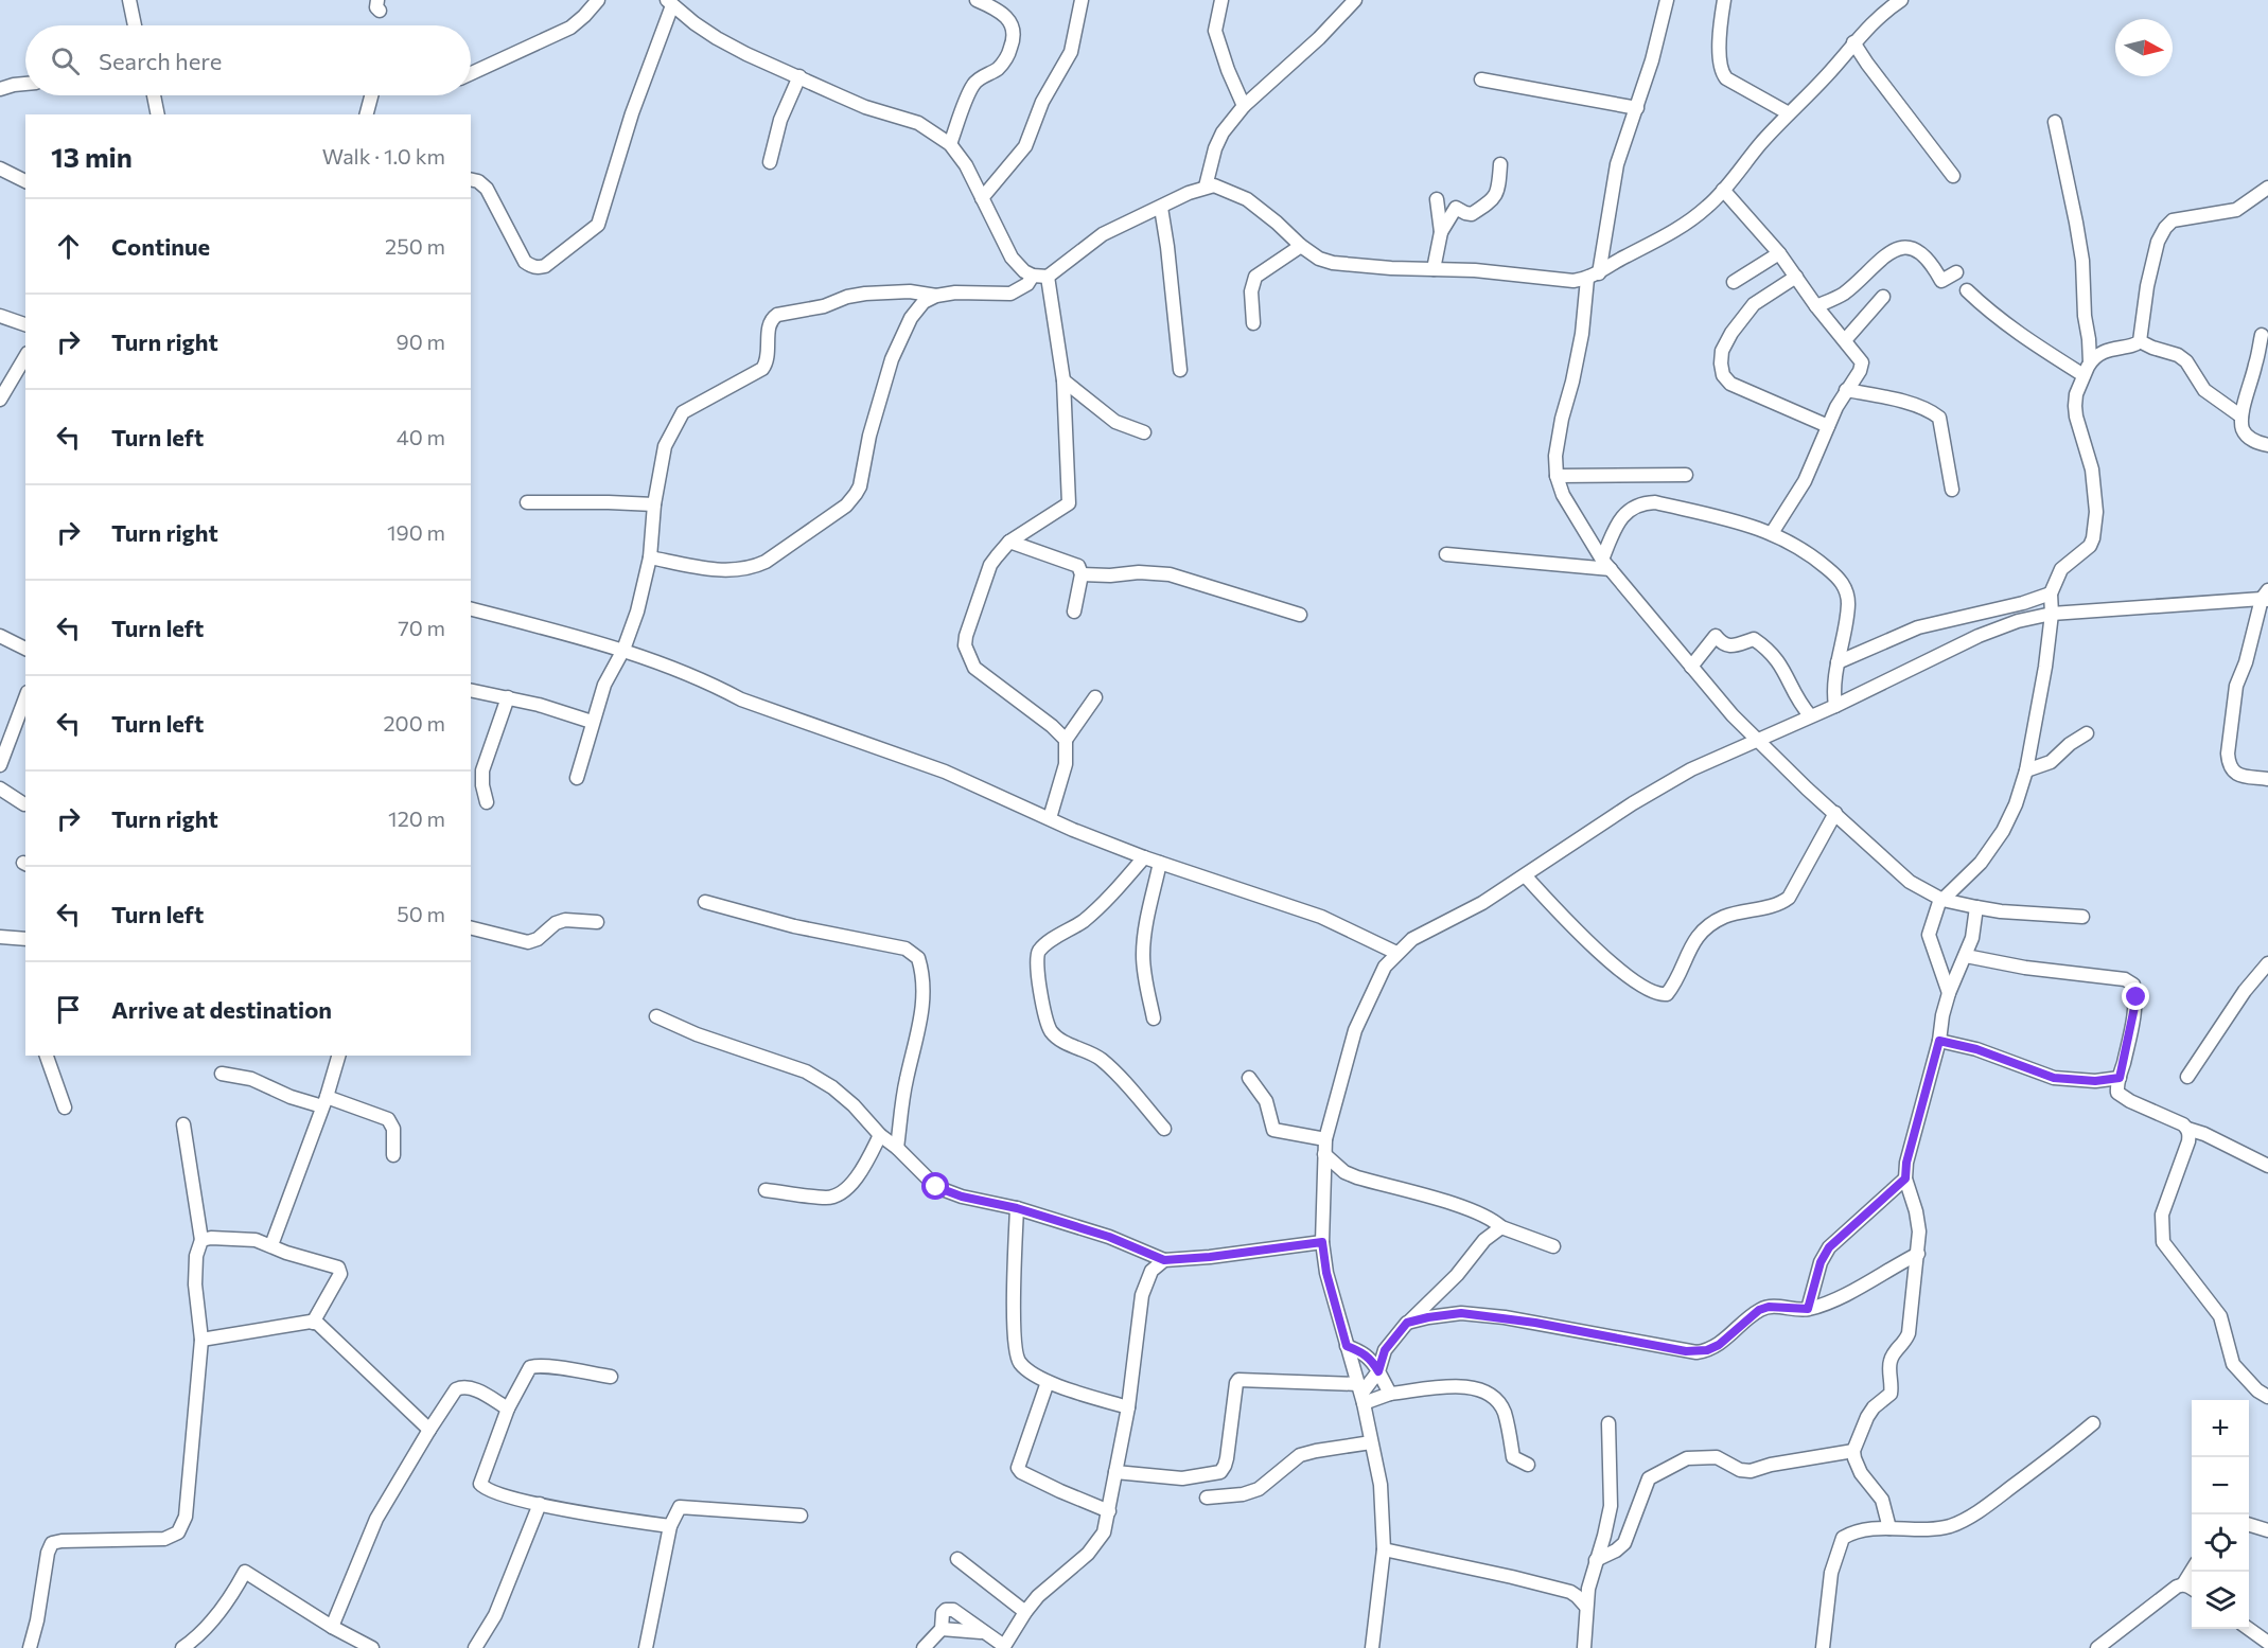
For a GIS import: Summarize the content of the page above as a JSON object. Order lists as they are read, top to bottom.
{
  "north": "right",
  "page": {
    "search": "Search here",
    "heading": ["13 min", "Walk · 1.0 km"],
    "list": [
      ["Continue", "250 m"],
      ["Turn right", "90 m"],
      ["Turn left", "40 m"],
      ["Turn right", "190 m"],
      ["Turn left", "70 m"],
      ["Turn left", "200 m"],
      ["Turn right", "120 m"],
      ["Turn left", "50 m"],
      "Arrive at destination"
    ],
    "map_buttons": ["+", "−"]
  }
}
